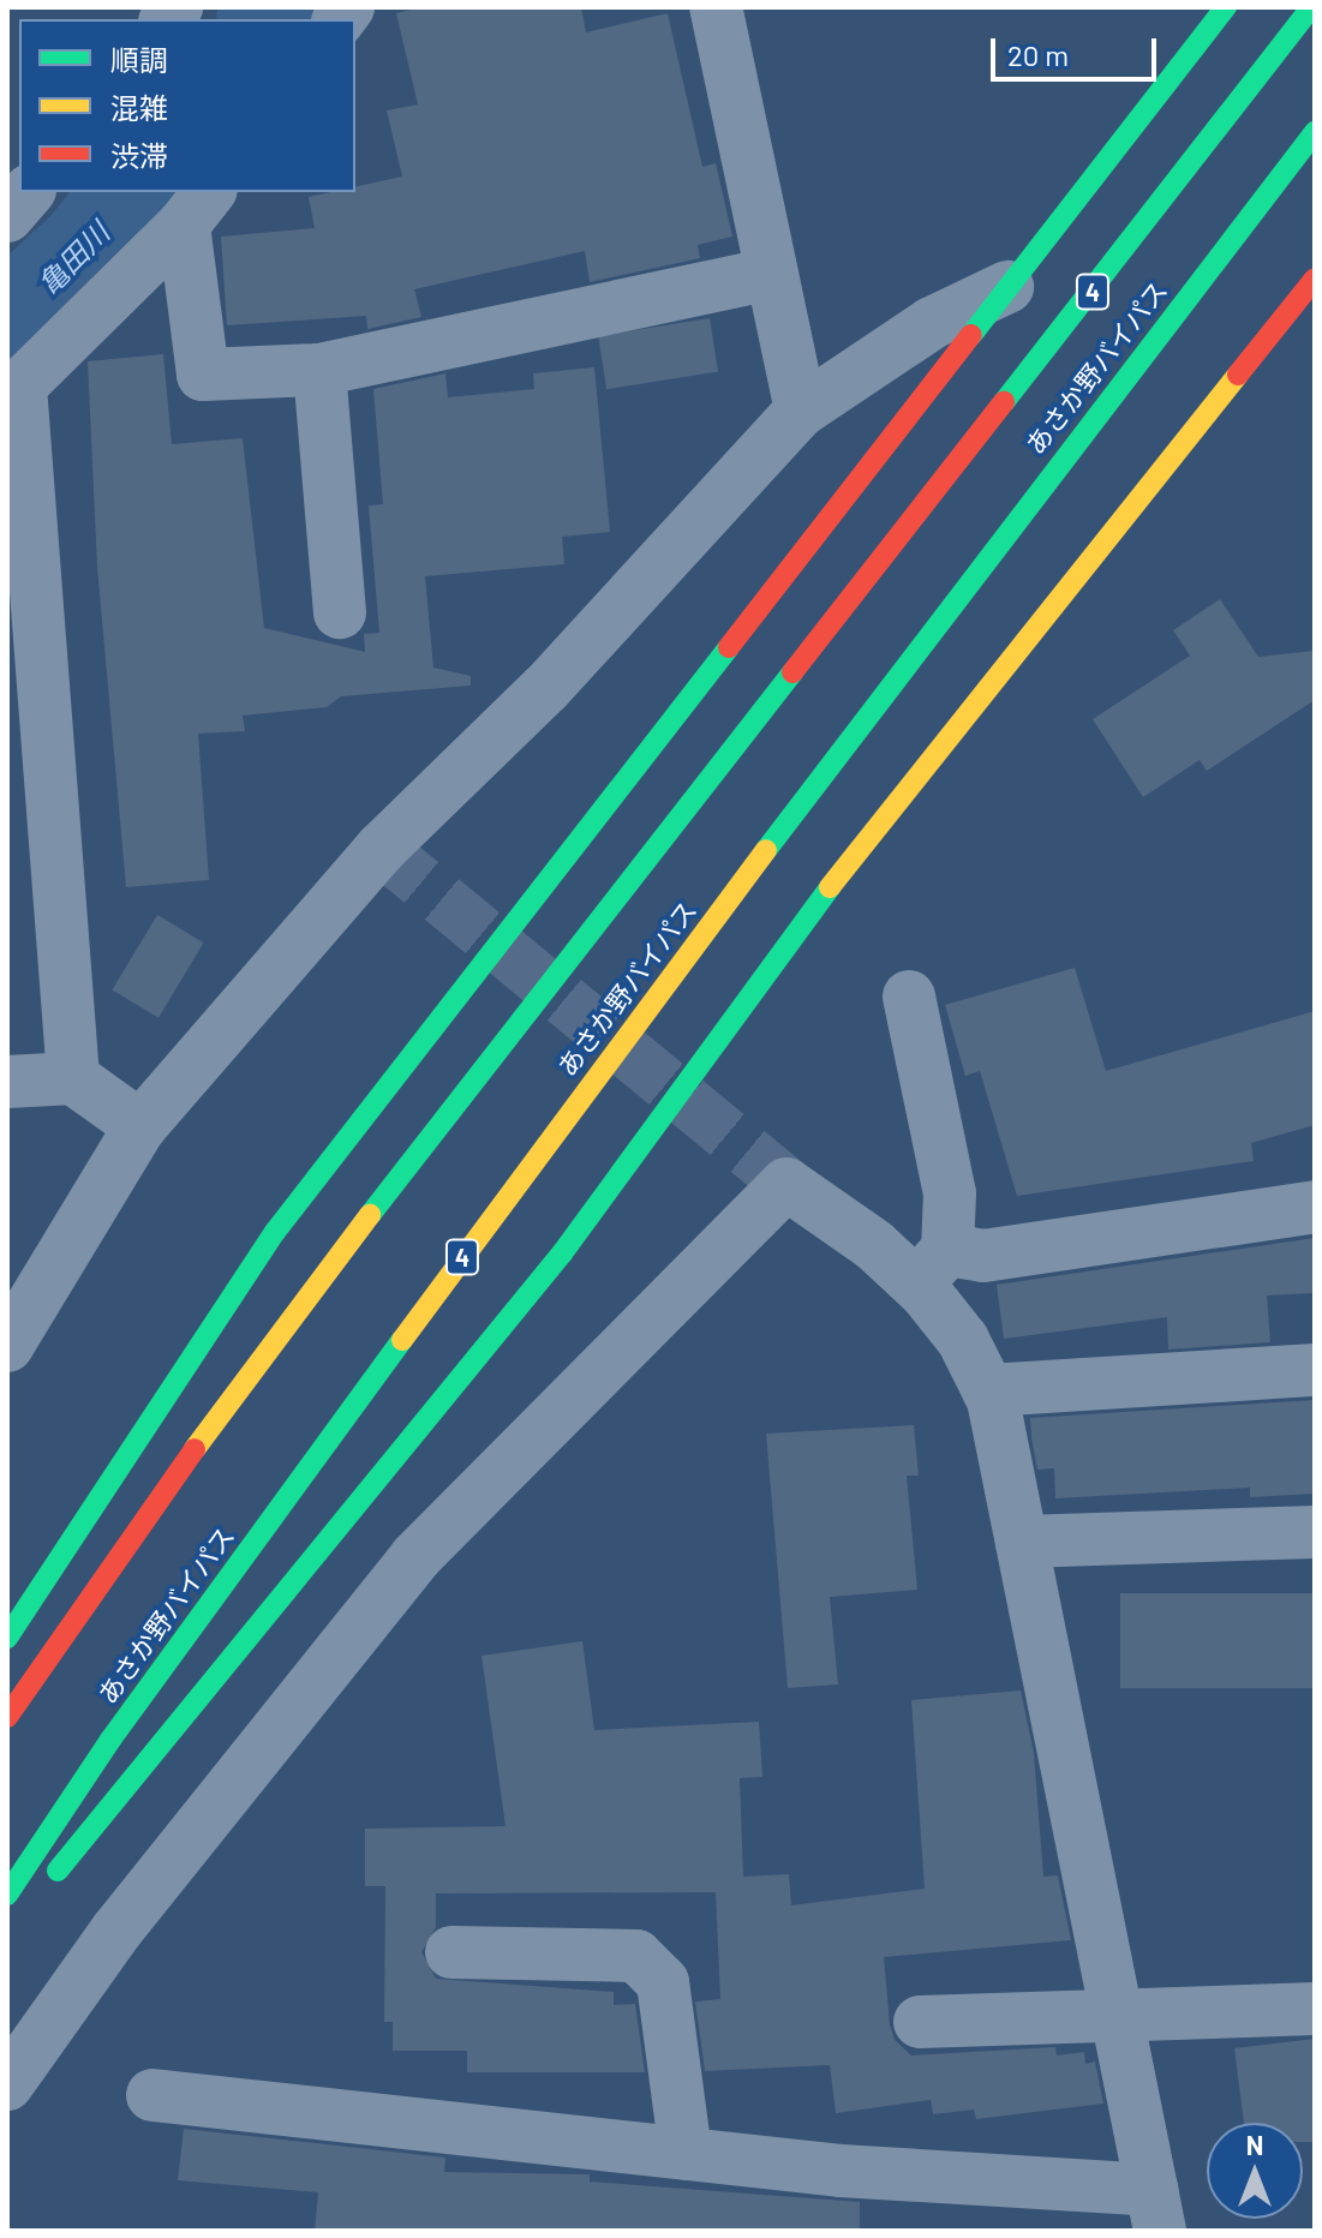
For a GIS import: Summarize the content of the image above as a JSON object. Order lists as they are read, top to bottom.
{
  "streets": {
    "highway": ["4", "あさか野バイパス"]
  },
  "water": ["亀田川"],
  "legend": ["順調", "混雑", "渋滞"],
  "scale_bar": "20 m",
  "north": "top"
}
